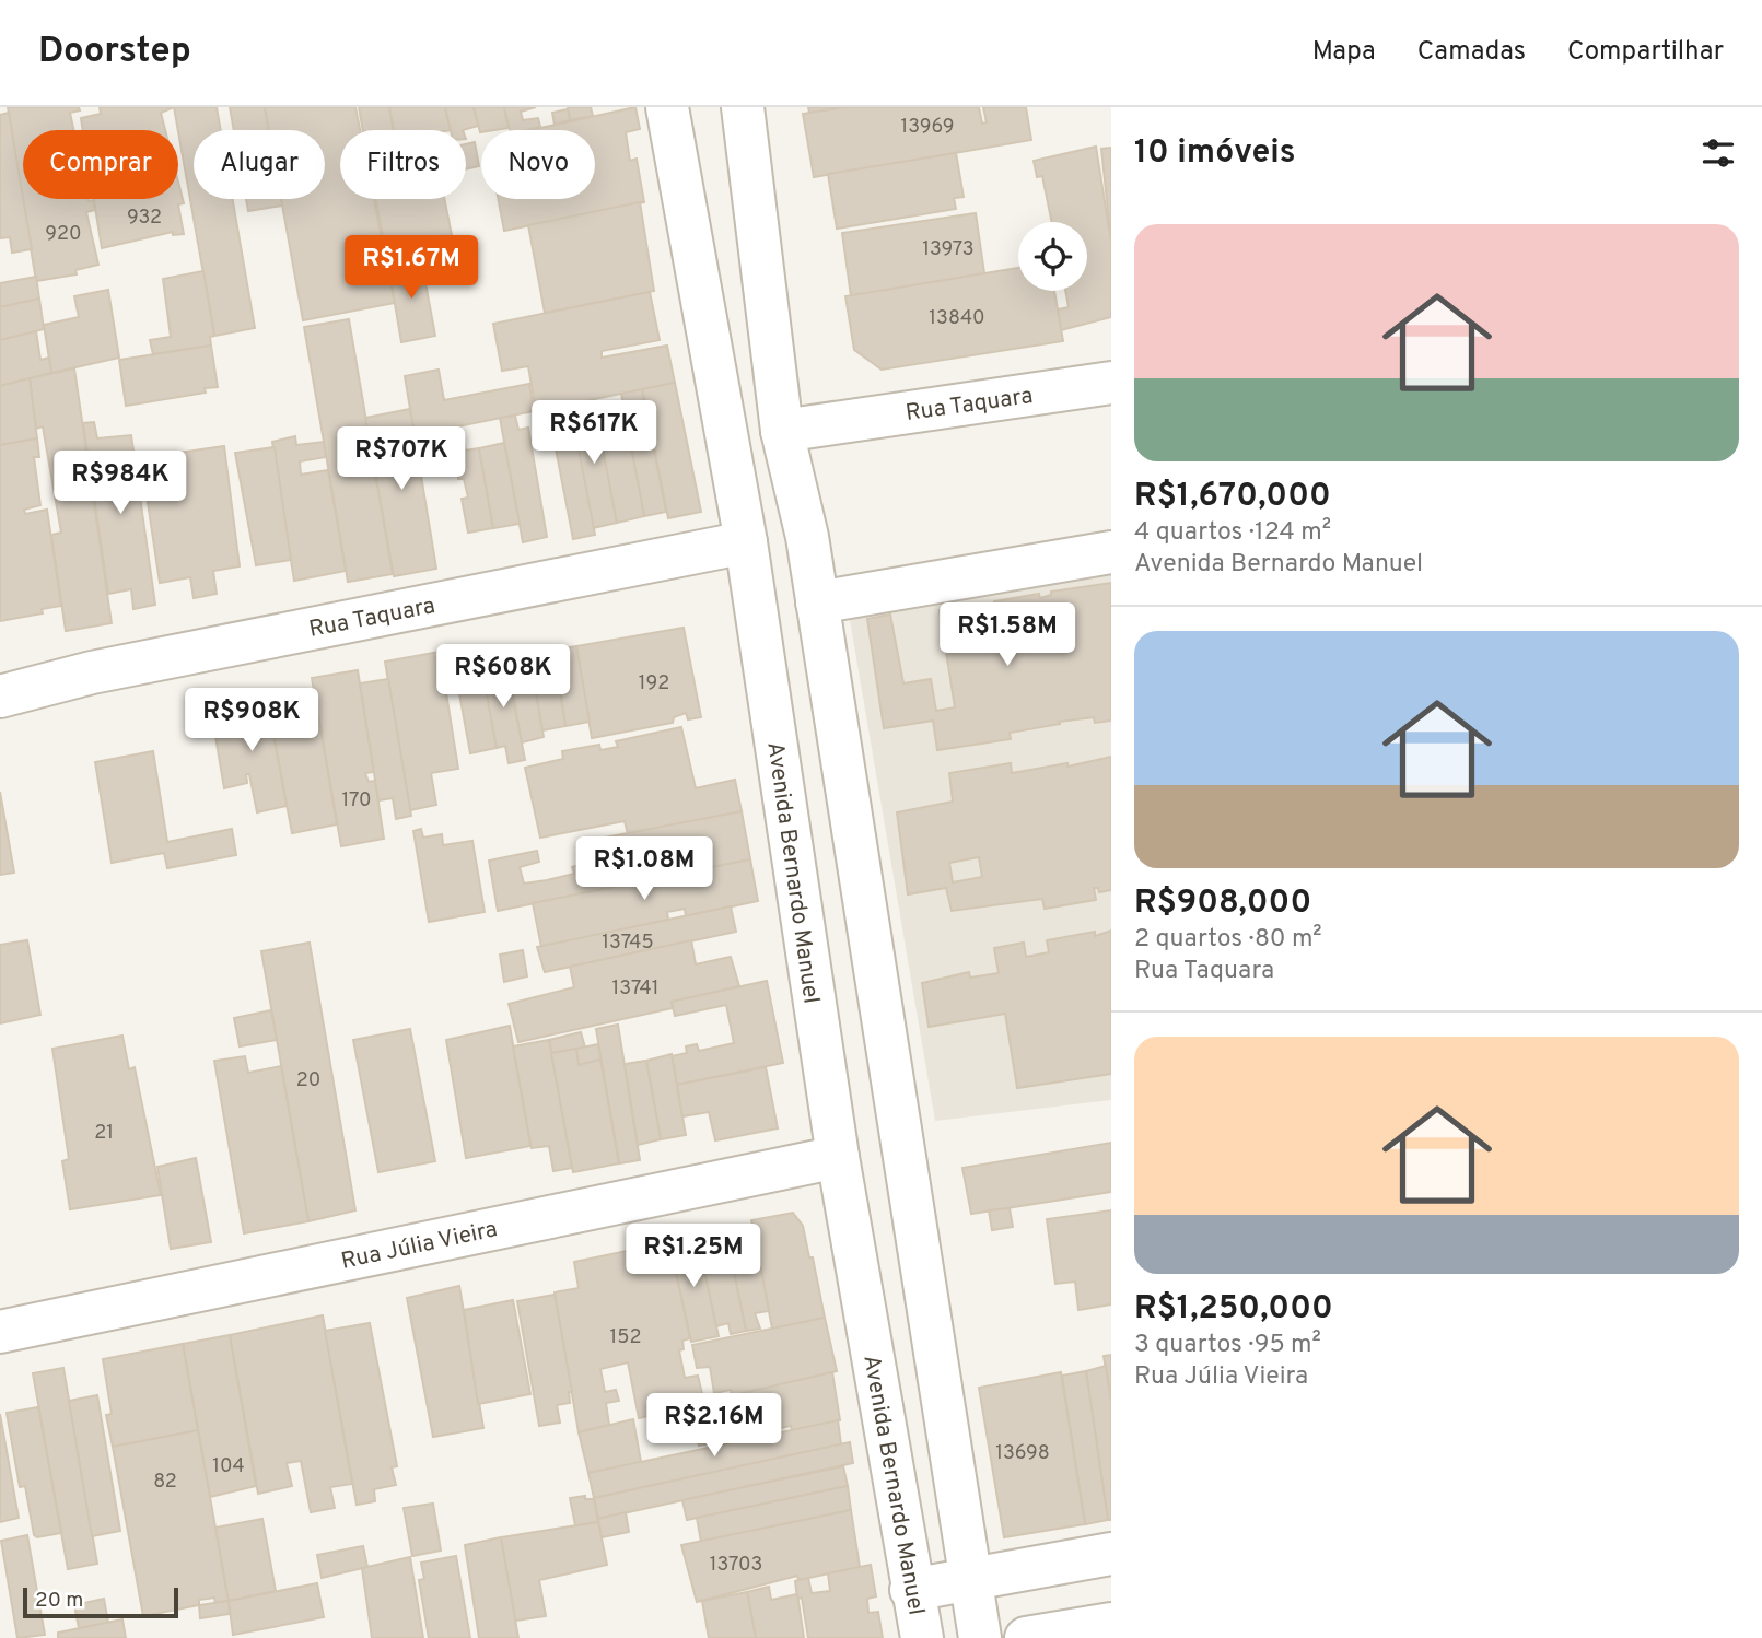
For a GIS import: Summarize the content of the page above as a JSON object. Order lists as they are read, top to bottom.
{
  "streets": {
    "street": ["Rua Taquara", "Avenida Bernardo Manuel", "Rua Júlia Vieira"]
  },
  "crossings": [
    ["Rua Taquara", "Avenida Bernardo Manuel"],
    ["Avenida Bernardo Manuel", "Rua Júlia Vieira"]
  ],
  "house_numbers": [
    "13969",
    "932",
    "920",
    "13973",
    "13840",
    "192",
    "170",
    "13745",
    "13741",
    "20",
    "21",
    "152",
    "13698",
    "104",
    "82",
    "13703"
  ],
  "scale_bar": "20 m",
  "page": {
    "header": "Doorstep",
    "nav": ["Mapa", "Camadas", "Compartilhar"],
    "heading": "10 imóveis",
    "chip": [
      "Comprar",
      "Alugar",
      "Filtros",
      "Novo"
    ],
    "list": [
      {
        "name": "R$1,670,000",
        "note": "4 quartos · 124 m² · Avenida Bernardo Manuel"
      },
      {
        "name": "R$908,000",
        "note": "2 quartos · 80 m² · Rua Taquara"
      },
      {
        "name": "R$1,250,000",
        "note": "3 quartos · 95 m² · Rua Júlia Vieira"
      }
    ],
    "price": [
      "R$1.67M",
      "R$617K",
      "R$707K",
      "R$984K",
      "R$1.58M",
      "R$608K",
      "R$908K",
      "R$1.08M",
      "R$1.25M",
      "R$2.16M"
    ],
    "scale": "20 m"
  }
}
